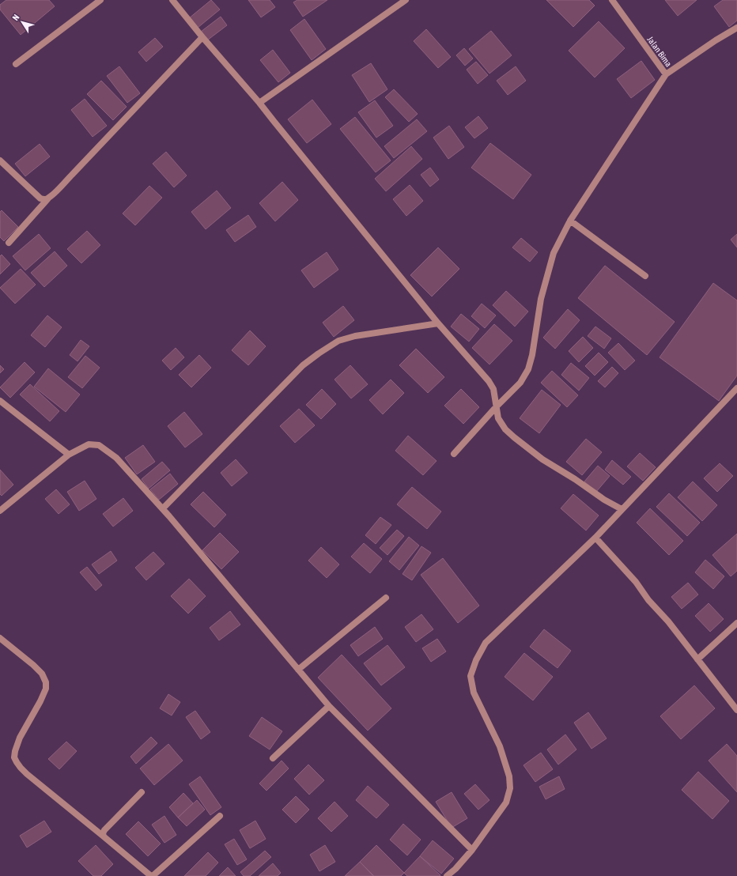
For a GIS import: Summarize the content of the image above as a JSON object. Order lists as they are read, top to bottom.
{
  "streets": {
    "street": ["Jalan Bima"]
  },
  "north": "top left"
}
